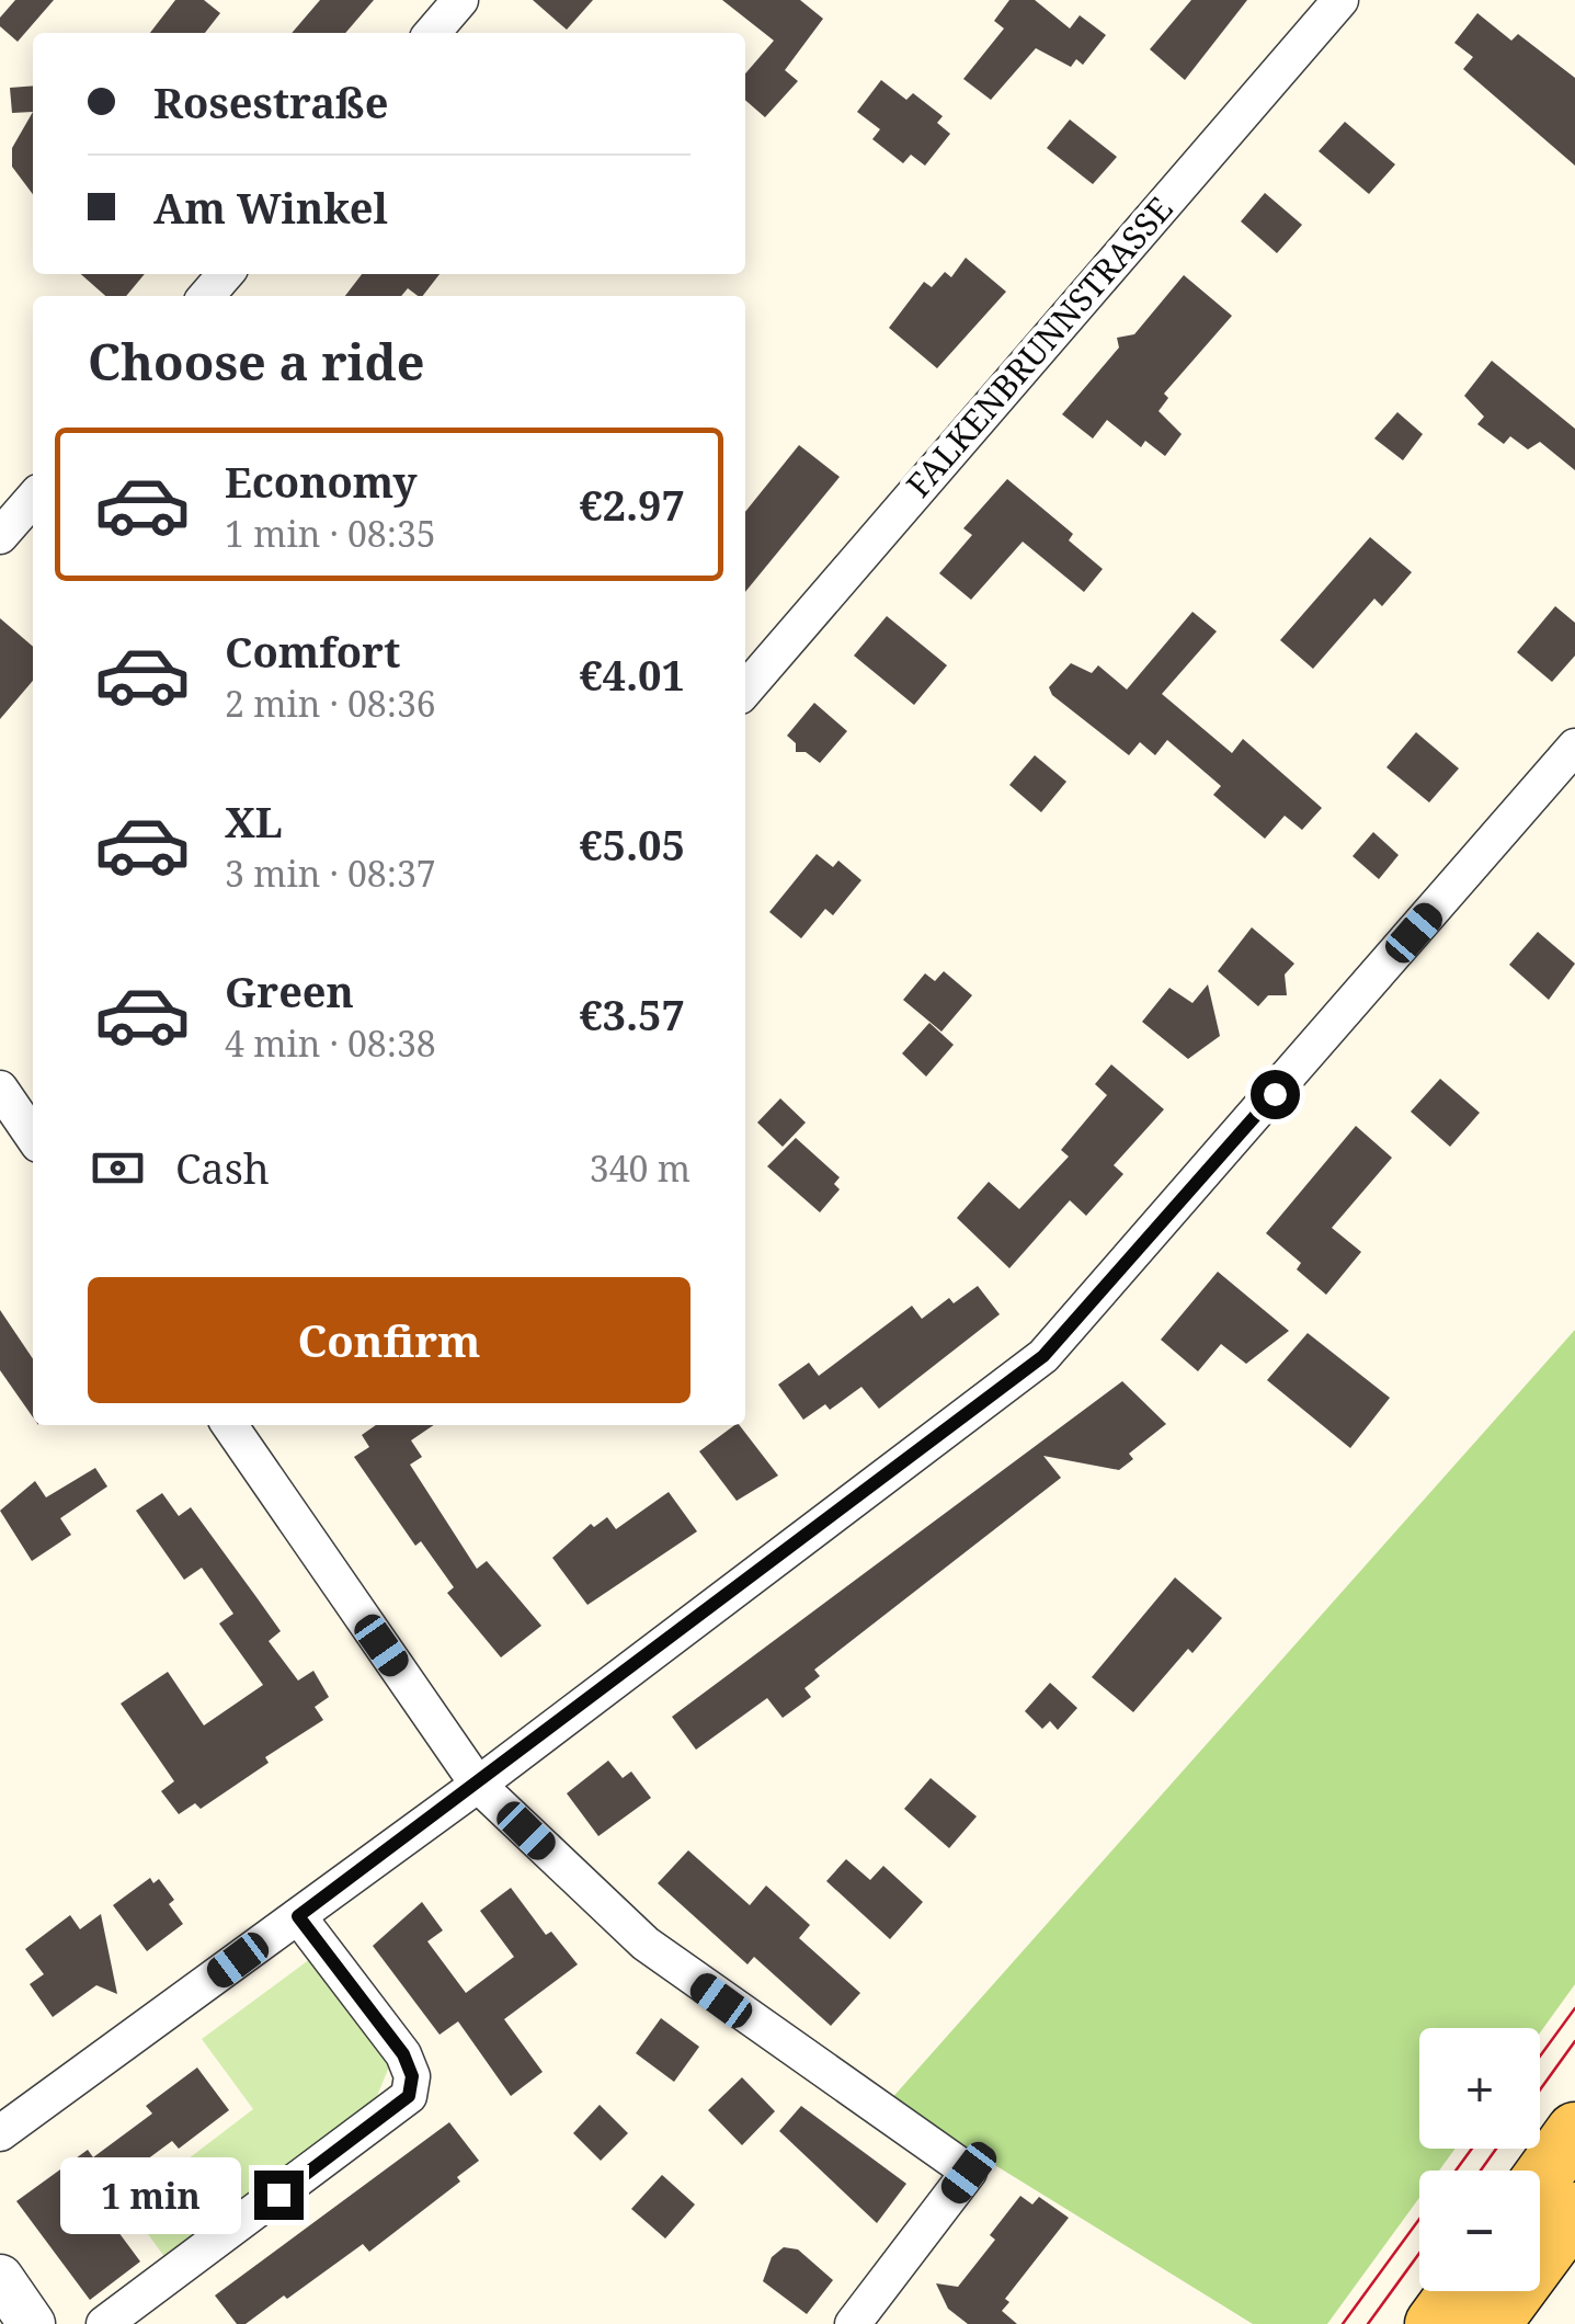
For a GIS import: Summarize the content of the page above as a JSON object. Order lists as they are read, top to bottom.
{
  "streets": {
    "street": ["FALKENBRUNNSTRASSE"]
  },
  "page": {
    "banner": ["Rosestraße", "Am Winkel"],
    "heading": "Choose a ride",
    "list": [
      {
        "name": "Economy",
        "note": "1 min · 08:35",
        "value": "€2.97"
      },
      {
        "name": "Comfort",
        "note": "2 min · 08:36",
        "value": "€4.01"
      },
      {
        "name": "XL",
        "note": "3 min · 08:37",
        "value": "€5.05"
      },
      {
        "name": "Green",
        "note": "4 min · 08:38",
        "value": "€3.57"
      }
    ],
    "pay": ["Cash", "340 m"],
    "buttons": "Confirm",
    "map_buttons": ["+", "−"],
    "bubble": "1 min"
  }
}
